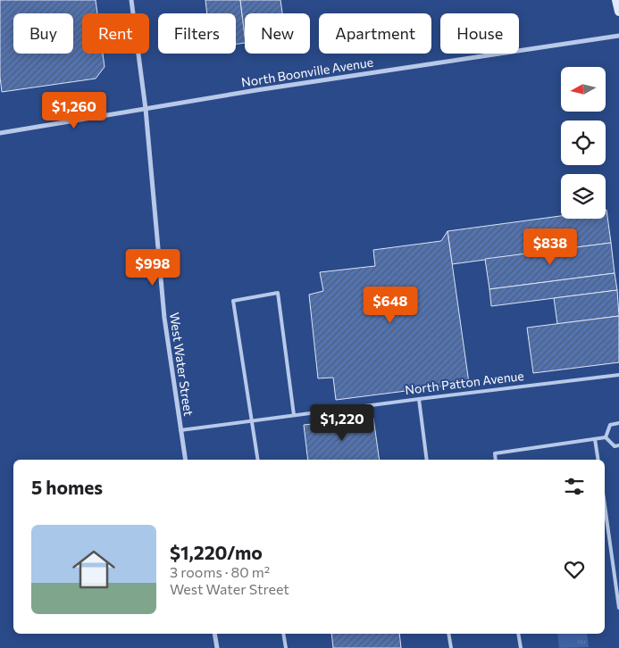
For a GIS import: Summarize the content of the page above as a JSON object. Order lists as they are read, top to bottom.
{
  "streets": {
    "street": ["North Boonville Avenue", "West Water Street"],
    "lane": ["North Patton Avenue"]
  },
  "crossings": [
    ["North Boonville Avenue", "West Water Street"],
    ["West Water Street", "North Patton Avenue"]
  ],
  "north": "left",
  "page": {
    "chip": [
      "Buy",
      "Rent",
      "Filters",
      "New",
      "Apartment",
      "House"
    ],
    "price": [
      "$1,260",
      "$838",
      "$998",
      "$648",
      "$1,220"
    ],
    "heading": "5 homes",
    "list": [
      {
        "name": "$1,220/mo",
        "note": "3 rooms · 80 m² · West Water Street"
      }
    ]
  }
}
